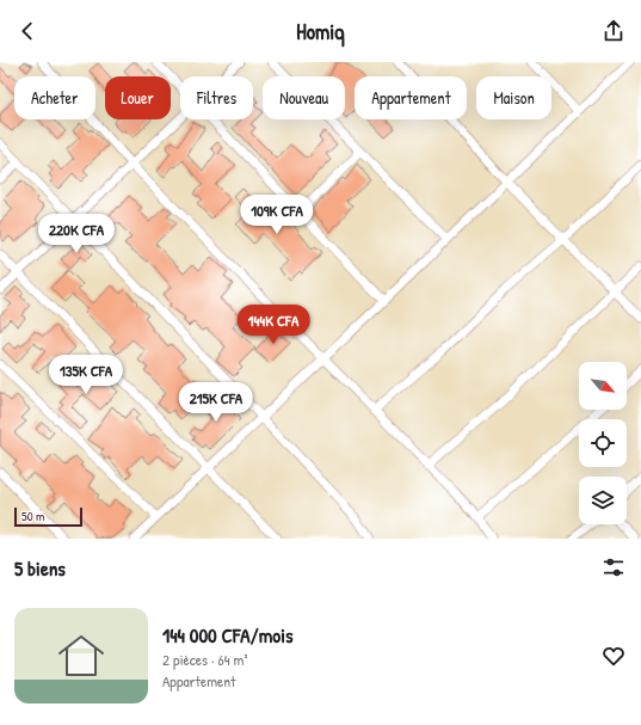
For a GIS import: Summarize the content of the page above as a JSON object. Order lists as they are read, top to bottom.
{
  "scale_bar": "50 m",
  "north": "bottom right",
  "page": {
    "header": "Homiq",
    "chip": [
      "Acheter",
      "Louer",
      "Filtres",
      "Nouveau",
      "Appartement",
      "Maison"
    ],
    "price": [
      "109K CFA",
      "220K CFA",
      "144K CFA",
      "135K CFA",
      "215K CFA"
    ],
    "scale": "50 m",
    "heading": "5 biens",
    "list": [
      {
        "name": "144 000 CFA/mois",
        "note": "2 pièces · 64 m² · Appartement"
      }
    ]
  }
}
